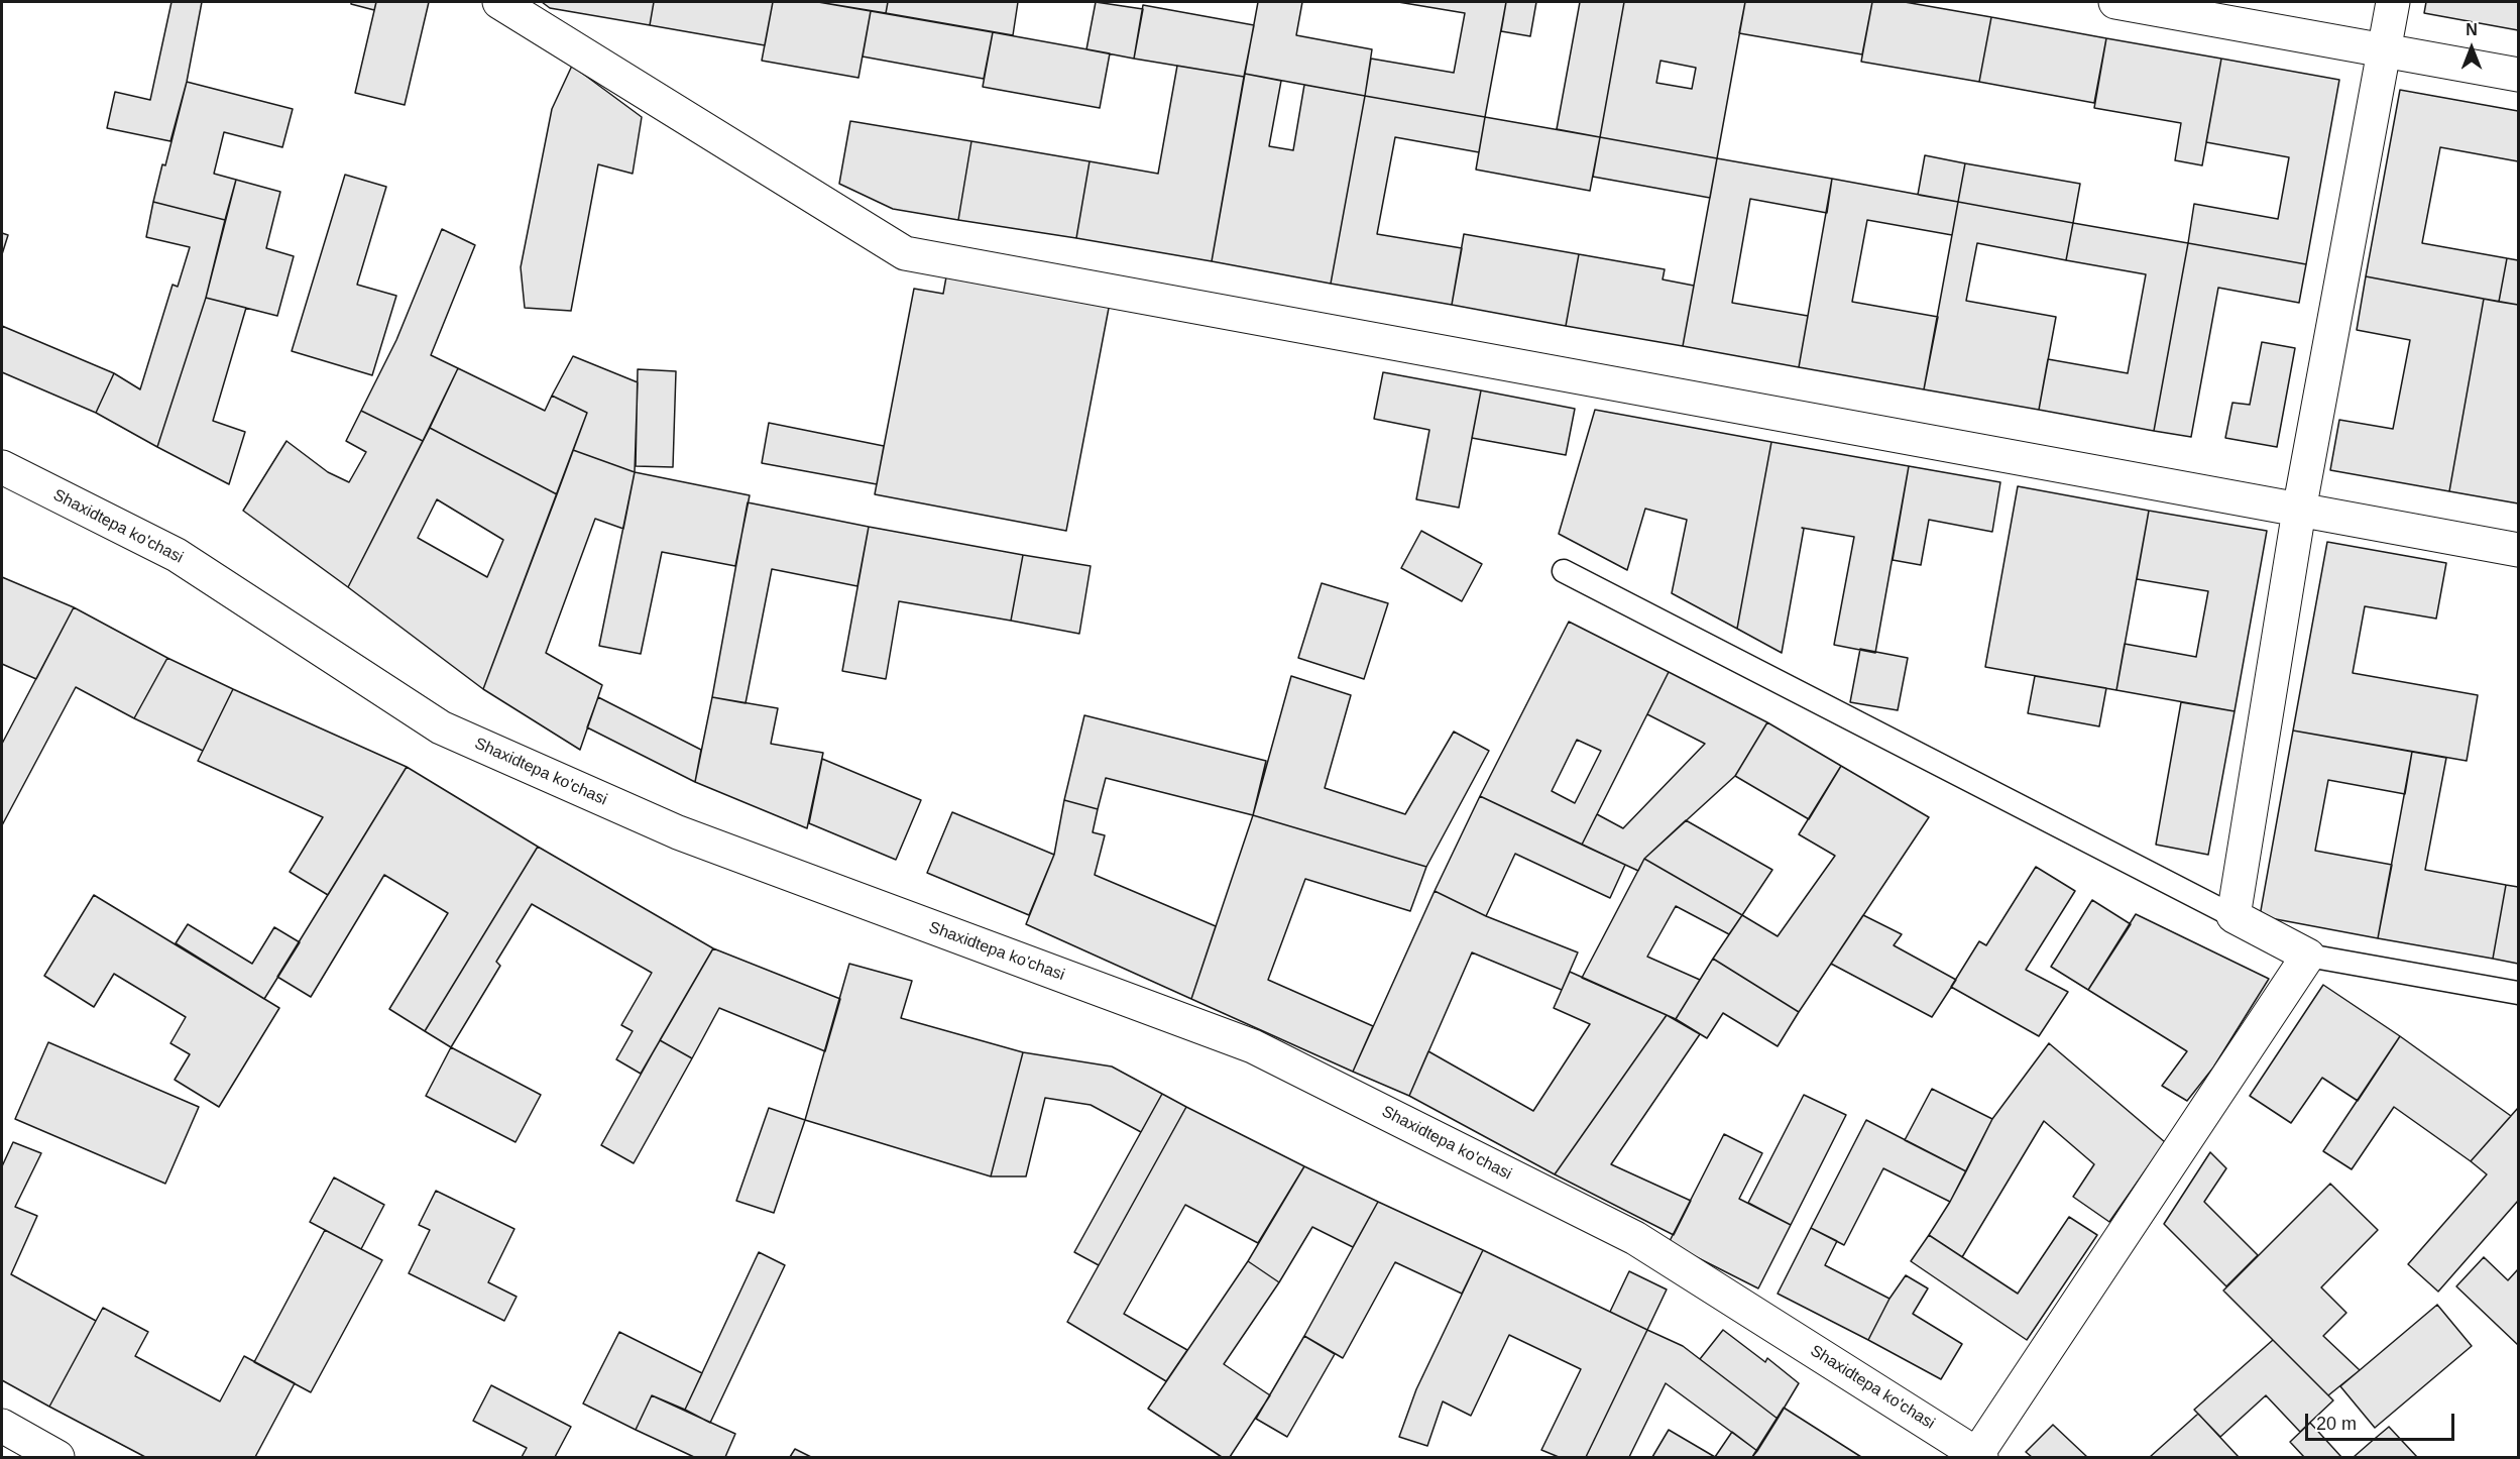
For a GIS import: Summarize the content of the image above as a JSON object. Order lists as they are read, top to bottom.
{
  "streets": {
    "street": ["Shaxidtepa ko'chasi"]
  },
  "scale_bar": "20 m",
  "north": "top"
}
